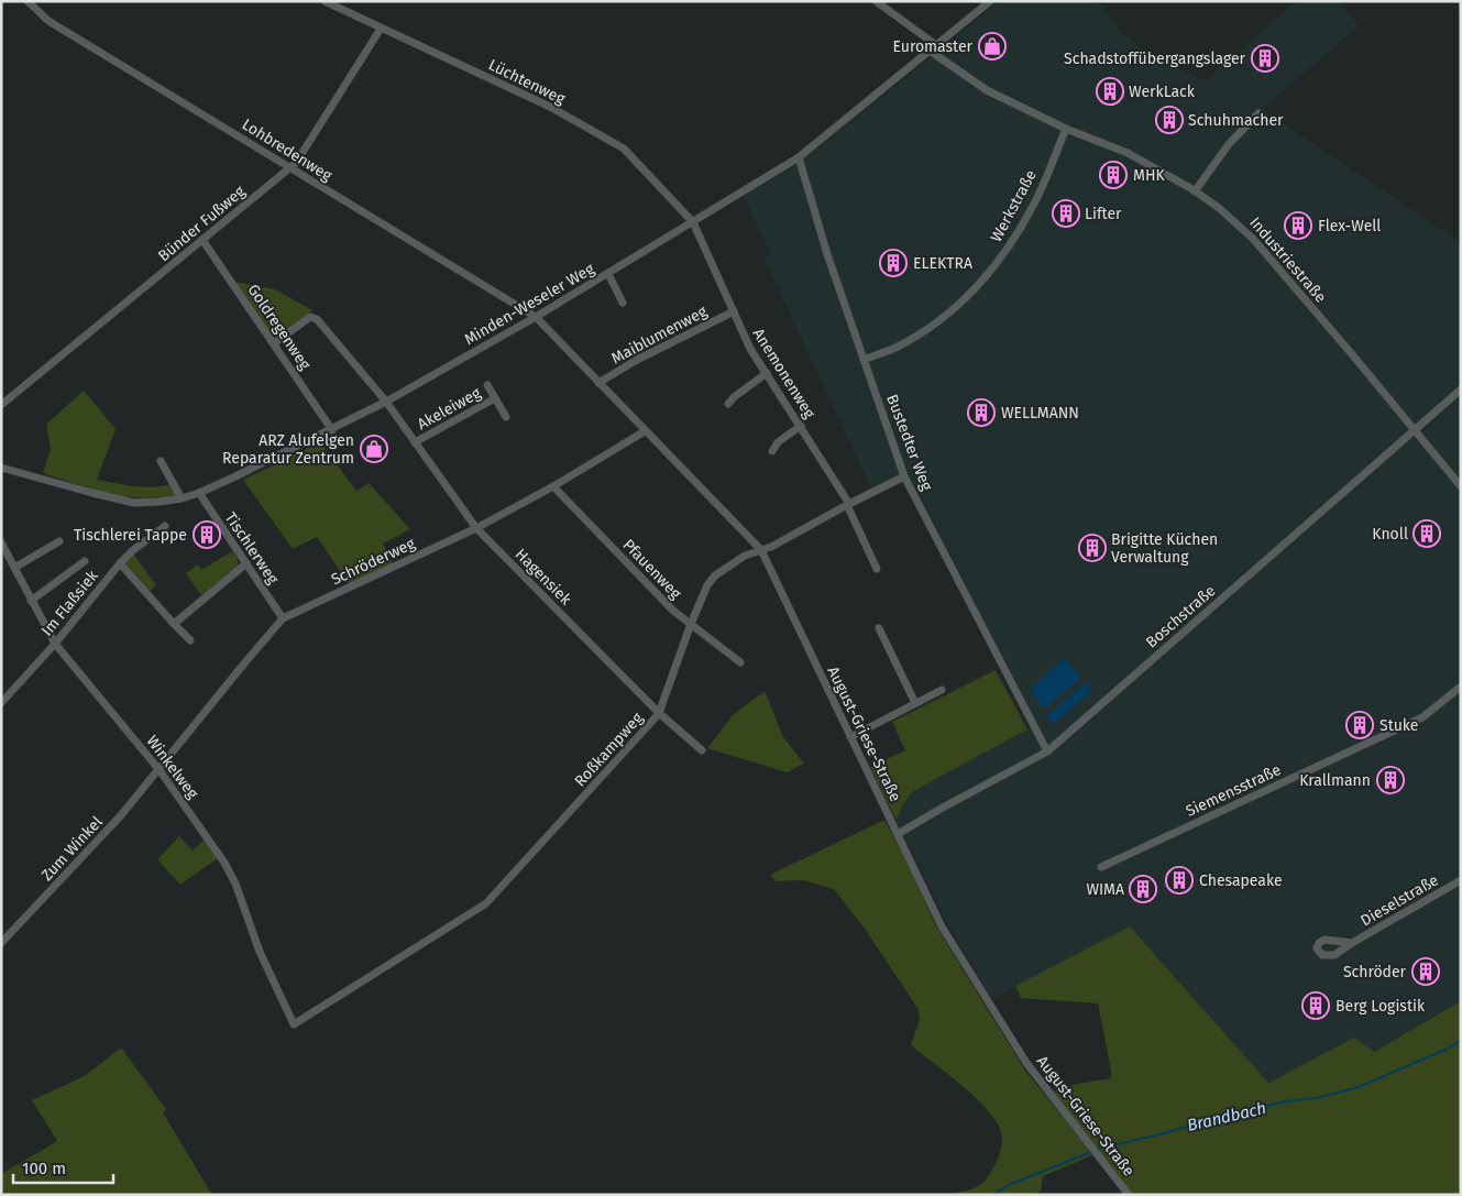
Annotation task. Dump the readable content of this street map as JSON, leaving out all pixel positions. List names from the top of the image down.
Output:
{
  "streets": {
    "street": [
      "Lüchtenweg",
      "Lohbredenweg",
      "Werkstraße",
      "Bünder Fußweg",
      "Industriestraße",
      "Minden-Weseler Weg",
      "Goldregenweg",
      "Maiblumenweg",
      "Anemonenweg",
      "Akeleiweg",
      "Bustedter Weg",
      "Tischlerweg",
      "Schröderweg",
      "Pfauenweg",
      "Hagensiek",
      "Im Flaßsiek",
      "Boschstraße",
      "August-Griese-Straße",
      "Roßkampweg",
      "Winkelweg",
      "Siemensstraße",
      "Zum Winkel",
      "Dieselstraße"
    ]
  },
  "crossings": [
    ["Lüchtenweg", "Bünder Fußweg"],
    ["Lüchtenweg", "Minden-Weseler Weg"],
    ["Lüchtenweg", "Anemonenweg"],
    ["Lohbredenweg", "Bünder Fußweg"],
    ["Lohbredenweg", "Minden-Weseler Weg"],
    ["Lohbredenweg", "August-Griese-Straße"],
    ["Werkstraße", "Industriestraße"],
    ["Werkstraße", "Bustedter Weg"],
    ["Bünder Fußweg", "Goldregenweg"],
    ["Industriestraße", "Minden-Weseler Weg"],
    ["Industriestraße", "Boschstraße"],
    ["Minden-Weseler Weg", "Goldregenweg"],
    ["Minden-Weseler Weg", "Anemonenweg"],
    ["Minden-Weseler Weg", "Bustedter Weg"],
    ["Minden-Weseler Weg", "Tischlerweg"],
    ["Minden-Weseler Weg", "Hagensiek"],
    ["Minden-Weseler Weg", "August-Griese-Straße"],
    ["Goldregenweg", "Hagensiek"],
    ["Maiblumenweg", "Anemonenweg"],
    ["Maiblumenweg", "August-Griese-Straße"],
    ["Anemonenweg", "Roßkampweg"],
    ["Akeleiweg", "Hagensiek"],
    ["Bustedter Weg", "Boschstraße"],
    ["Bustedter Weg", "Roßkampweg"],
    ["Tischlerweg", "Schröderweg"],
    ["Schröderweg", "Pfauenweg"],
    ["Schröderweg", "Hagensiek"],
    ["Schröderweg", "August-Griese-Straße"],
    ["Schröderweg", "Winkelweg"],
    ["Schröderweg", "Zum Winkel"],
    ["Pfauenweg", "Roßkampweg"],
    ["Hagensiek", "Roßkampweg"],
    ["Im Flaßsiek", "Winkelweg"],
    ["Boschstraße", "August-Griese-Straße"],
    ["August-Griese-Straße", "Roßkampweg"],
    ["Roßkampweg", "Winkelweg"],
    ["Winkelweg", "Zum Winkel"]
  ],
  "water": ["Brandbach"],
  "places": {
    "shop": ["Euromaster", "ARZ Alufelgen Reparatur Zentrum"],
    "building": [
      "Schadstoffübergangslager",
      "WerkLack",
      "Schuhmacher",
      "MHK",
      "Lifter",
      "Flex-Well",
      "ELEKTRA",
      "WELLMANN",
      "Knoll",
      "Tischlerei Tappe",
      "Brigitte Küchen Verwaltung",
      "Stuke",
      "Krallmann",
      "Chesapeake",
      "WIMA",
      "Schröder",
      "Berg Logistik"
    ]
  },
  "scale_bar": "100 m"
}
